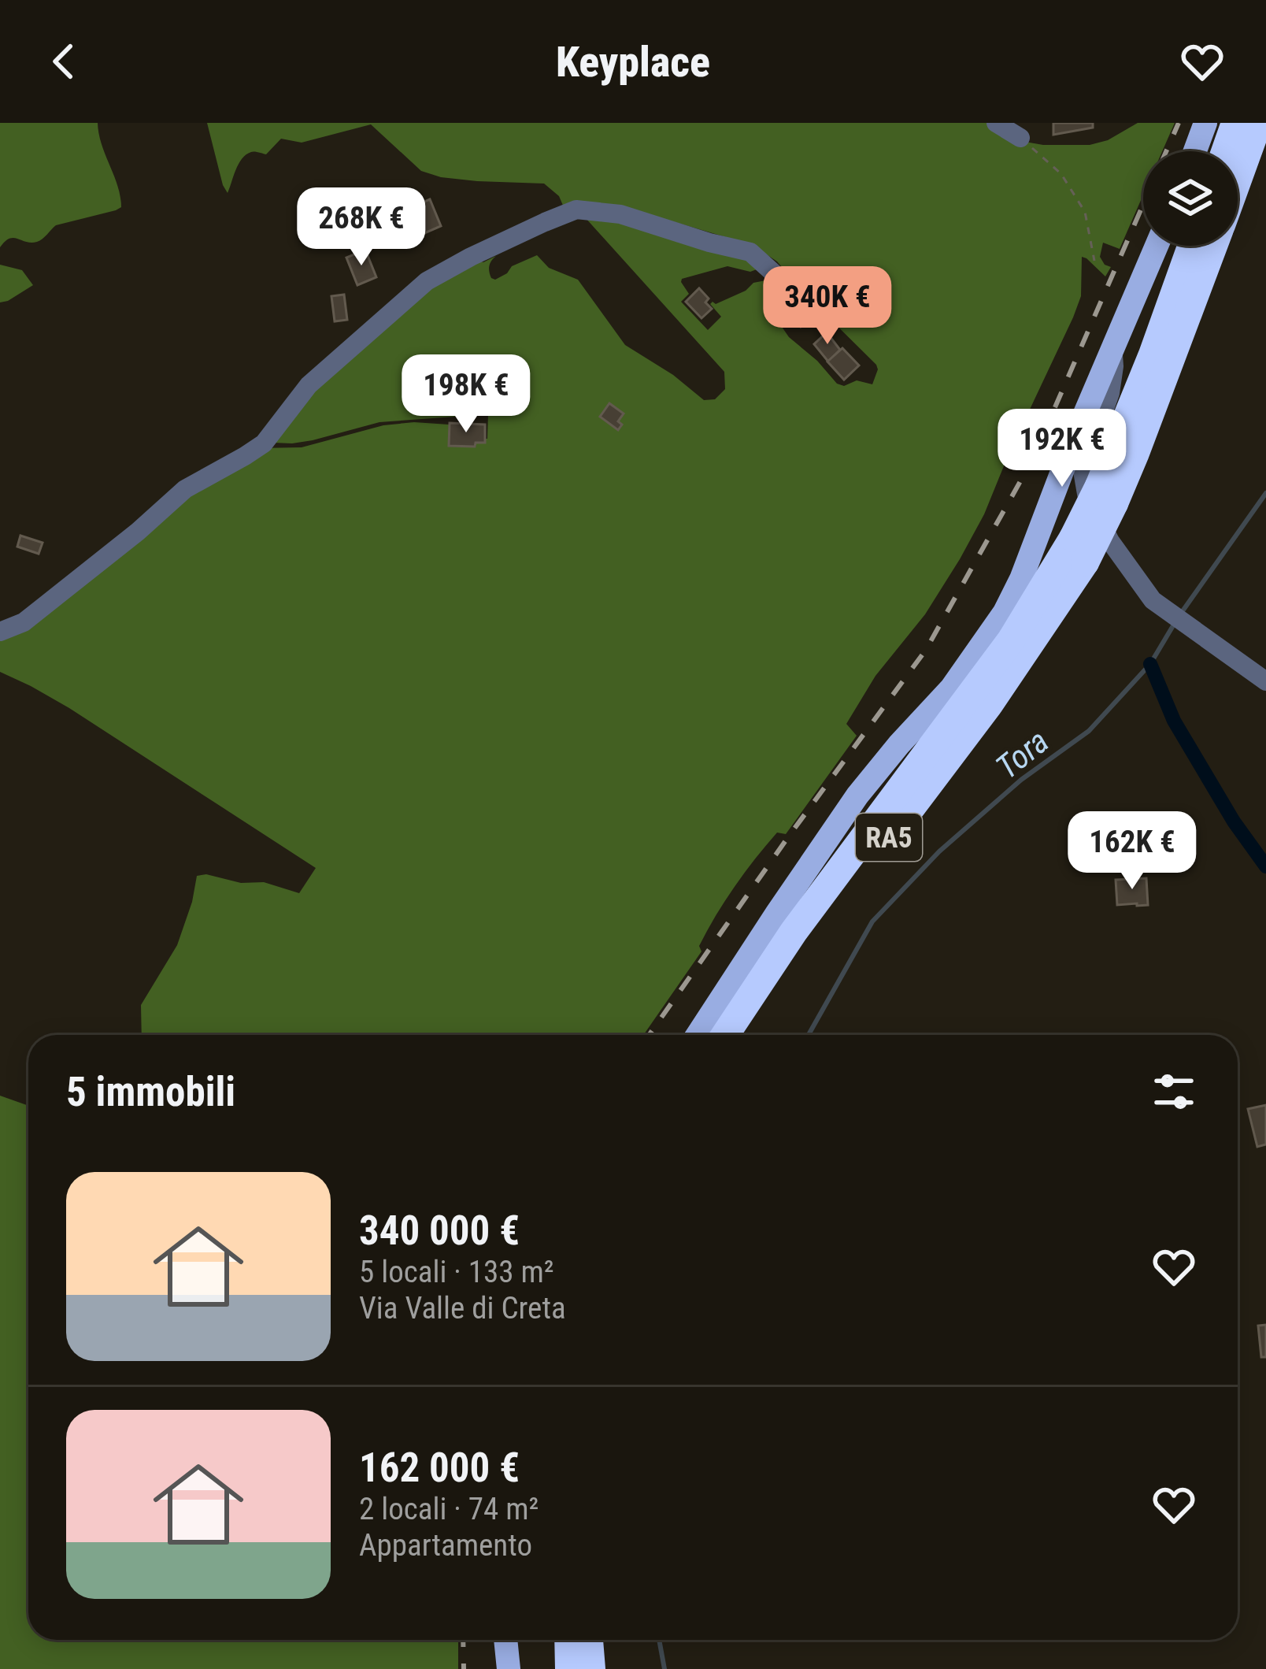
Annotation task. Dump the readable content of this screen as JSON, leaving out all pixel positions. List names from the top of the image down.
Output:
{
  "streets": {
    "highway": ["RA5"]
  },
  "water": ["Tora"],
  "page": {
    "header": "Keyplace",
    "price": [
      "268K €",
      "340K €",
      "198K €",
      "192K €",
      "162K €"
    ],
    "heading": "5 immobili",
    "list": [
      {
        "name": "340 000 €",
        "note": "5 locali · 133 m² · Via Valle di Creta"
      },
      {
        "name": "162 000 €",
        "note": "2 locali · 74 m² · Appartamento"
      }
    ]
  }
}
